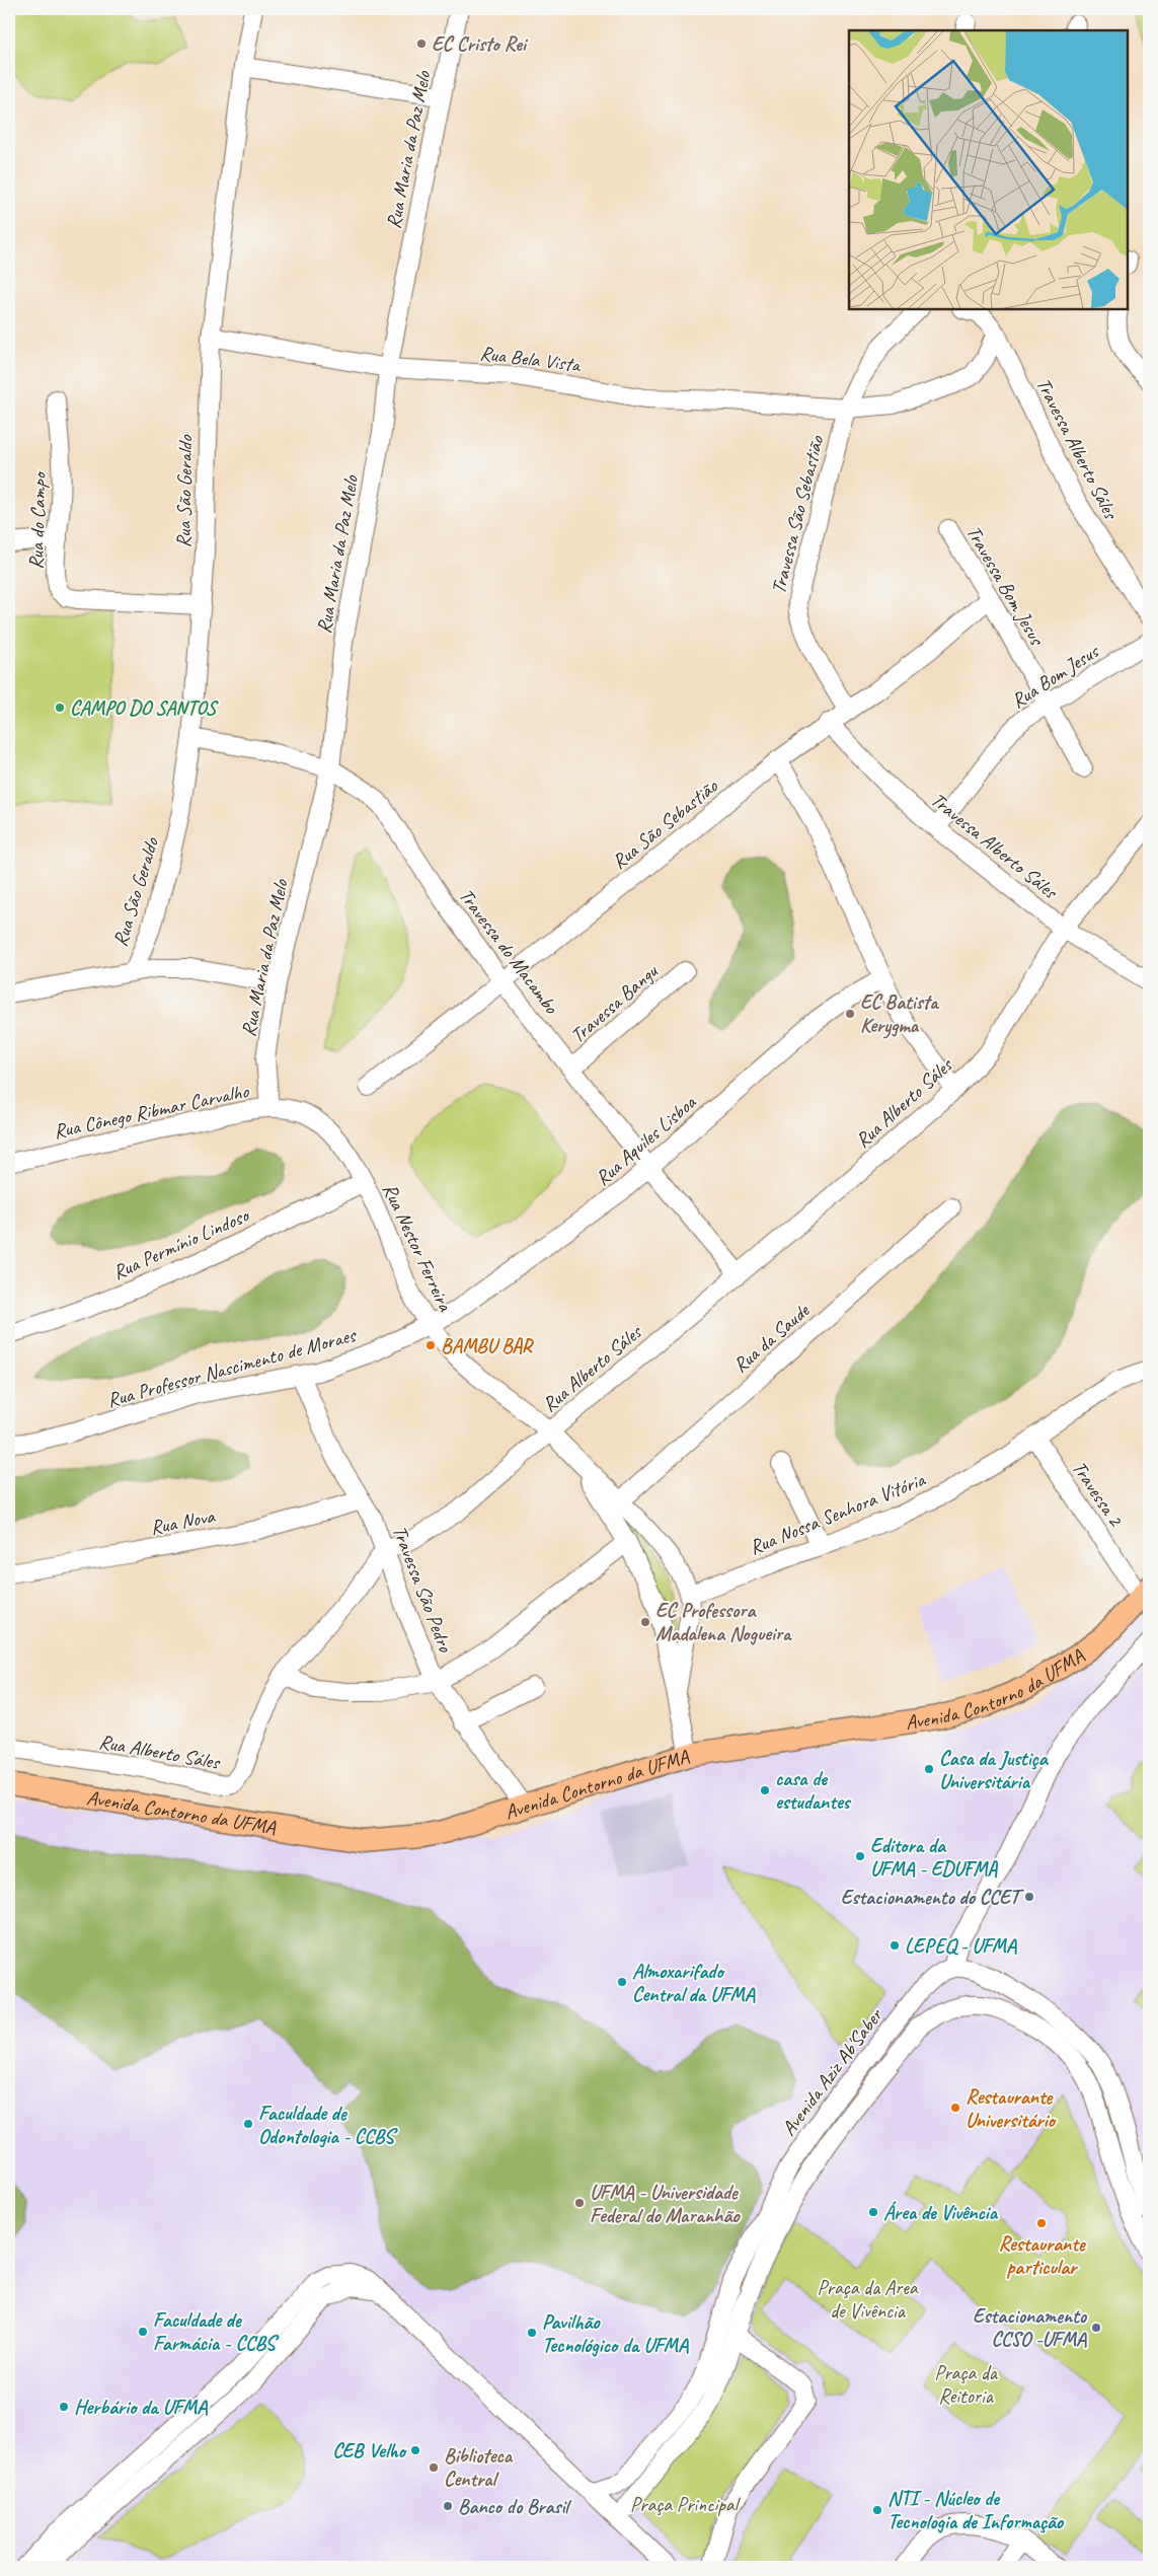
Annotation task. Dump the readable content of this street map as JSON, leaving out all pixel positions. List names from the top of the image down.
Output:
{
  "streets": {
    "main road": ["Avenida Contorno da UFMA"],
    "street": [
      "Rua Maria da Paz Melo",
      "Rua Bela Vista",
      "Travessa Alberto Sáles",
      "Rua São Geraldo",
      "Travessa São Sebastião",
      "Rua do Campo",
      "Travessa Bom Jesus",
      "Rua Bom Jesus",
      "Rua São Sebastião",
      "Travessa do Macambo",
      "Travessa Bangu",
      "Rua Alberto Sáles",
      "Rua Cônego Ribmar Carvalho",
      "Rua Aquiles Lisboa",
      "Rua Permínio Lindoso",
      "Rua Nestor Ferreira",
      "Rua da Saude",
      "Rua Professor Nascimento de Moraes",
      "Travessa 2",
      "Rua Nossa Senhora Vitória",
      "Rua Nova",
      "Travessa São Pedro",
      "Avenida Aziz Ab'Saber"
    ]
  },
  "crossings": [
    ["Rua Maria da Paz Melo", "Rua Bela Vista"],
    ["Rua Maria da Paz Melo", "Travessa do Macambo"],
    ["Rua Maria da Paz Melo", "Rua Cônego Ribmar Carvalho"],
    ["Rua Bela Vista", "Rua São Geraldo"],
    ["Rua Bela Vista", "Travessa São Sebastião"],
    ["Travessa Alberto Sáles", "Rua Bom Jesus"],
    ["Travessa Alberto Sáles", "Rua São Sebastião"],
    ["Travessa Alberto Sáles", "Rua Alberto Sáles"],
    ["Rua São Geraldo", "Rua do Campo"],
    ["Rua São Geraldo", "Travessa do Macambo"],
    ["Travessa São Sebastião", "Rua São Sebastião"],
    ["Travessa Bom Jesus", "Rua Bom Jesus"],
    ["Travessa Bom Jesus", "Rua São Sebastião"],
    ["Rua São Sebastião", "Travessa do Macambo"],
    ["Travessa do Macambo", "Travessa Bangu"],
    ["Travessa do Macambo", "Rua Alberto Sáles"],
    ["Travessa do Macambo", "Rua Aquiles Lisboa"],
    ["Rua Alberto Sáles", "Rua Nestor Ferreira"],
    ["Rua Alberto Sáles", "Travessa São Pedro"],
    ["Rua Cônego Ribmar Carvalho", "Rua Nestor Ferreira"],
    ["Rua Aquiles Lisboa", "Rua Nestor Ferreira"],
    ["Rua Aquiles Lisboa", "Rua Professor Nascimento de Moraes"],
    ["Rua Permínio Lindoso", "Rua Nestor Ferreira"],
    ["Rua Nestor Ferreira", "Rua da Saude"],
    ["Rua Nestor Ferreira", "Rua Professor Nascimento de Moraes"],
    ["Rua Nestor Ferreira", "Rua Nossa Senhora Vitória"],
    ["Rua Nestor Ferreira", "Avenida Contorno da UFMA"],
    ["Rua Professor Nascimento de Moraes", "Travessa São Pedro"],
    ["Travessa 2", "Rua Nossa Senhora Vitória"],
    ["Travessa 2", "Avenida Contorno da UFMA"],
    ["Rua Nova", "Travessa São Pedro"],
    ["Travessa São Pedro", "Avenida Contorno da UFMA"]
  ],
  "parks": ["Praça da Area de Vivência", "Praça da Reitoria", "Praça Principal"],
  "places": [
    "EC Cristo Rei",
    "CAMPO DO SANTOS",
    "EC Batista Kerygma",
    "BAMBU BAR",
    "EC Professora Madalena Nogueira",
    "Casa da Justiça Universitária",
    "casa de estudantes",
    "Editora da UFMA - EDUFMA",
    "Estacionamento do CCET",
    "LEPEQ - UFMA",
    "Almoxarifado Central da UFMA",
    "Restaurante Universitário",
    "Faculdade de Odontologia - CCBS",
    "UFMA - Universidade Federal do Maranhão",
    "Área de Vivência",
    "Restaurante particular",
    "Estacionamento CCSO -UFMA",
    "Faculdade de Farmácia - CCBS",
    "Pavilhão Tecnológico da UFMA",
    "Herbário da UFMA",
    "CEB Velho",
    "Biblioteca Central",
    "Banco do Brasil",
    "NTI - Núcleo de Tecnologia de Informação"
  ]
}
